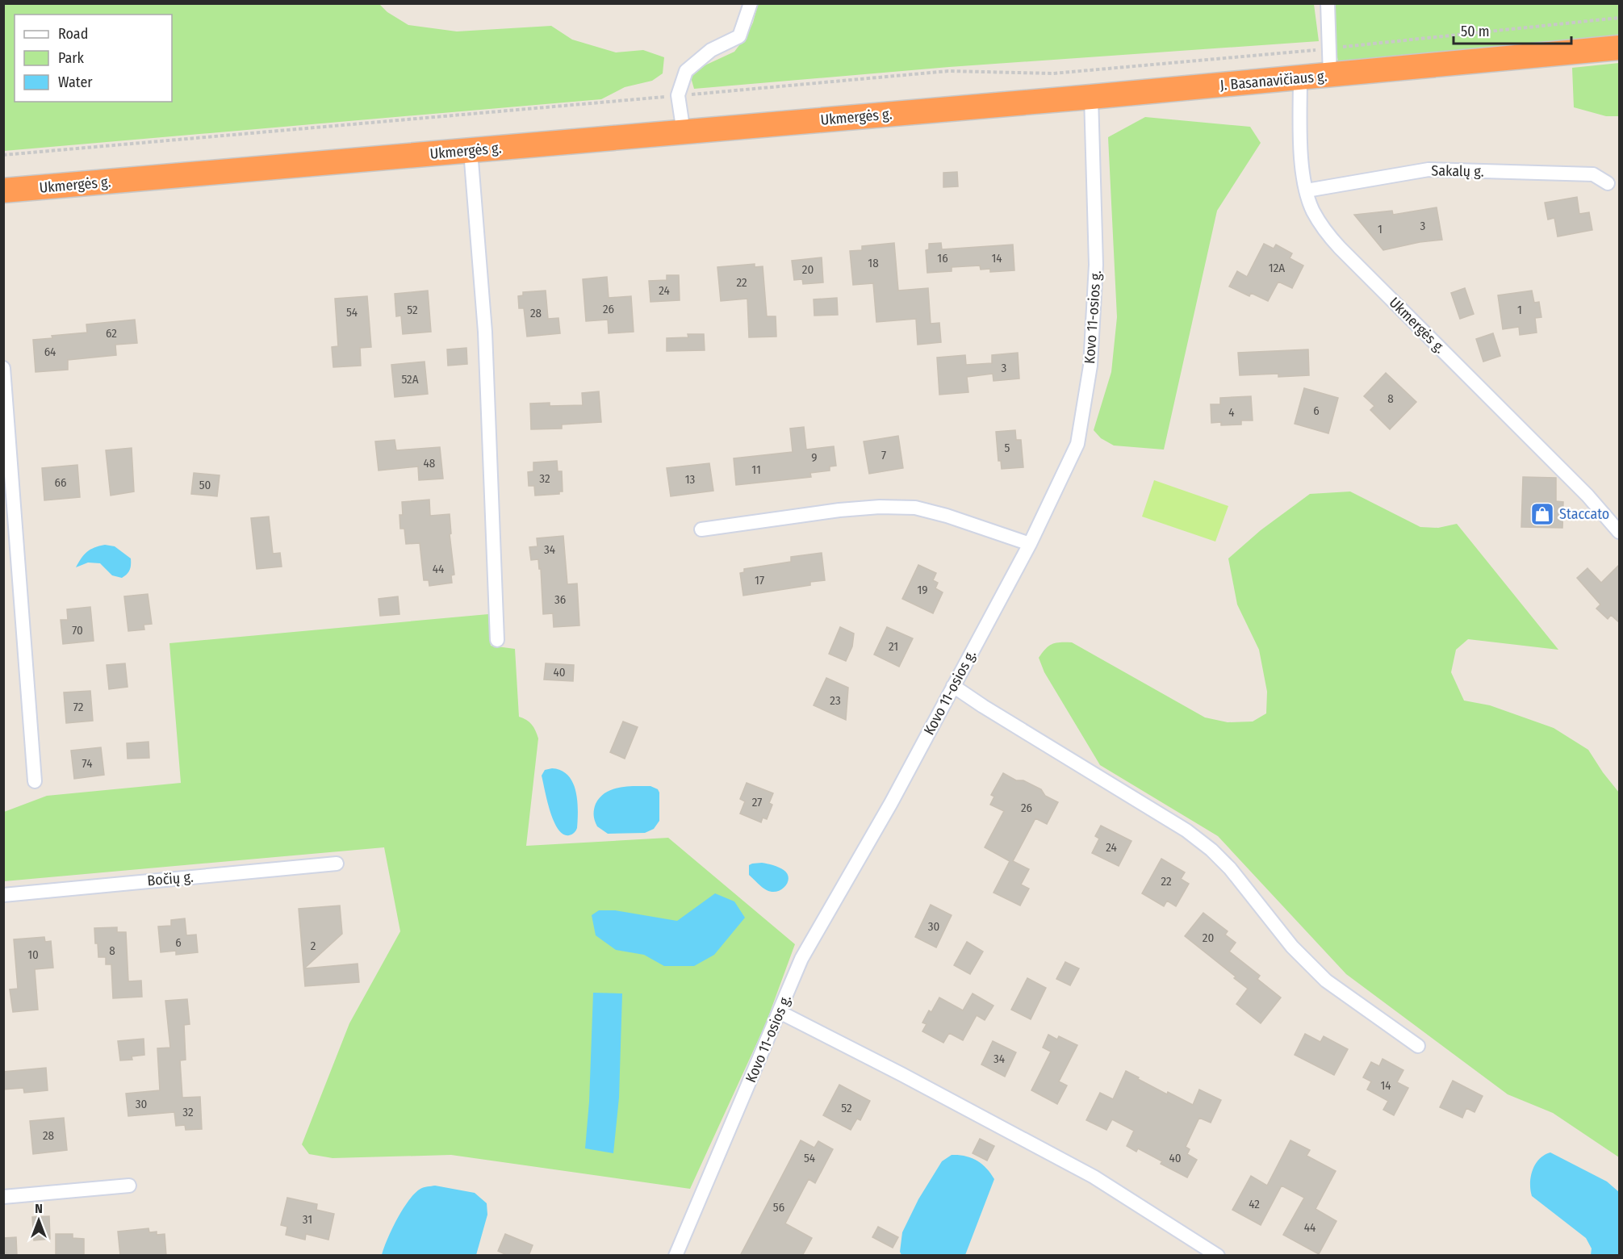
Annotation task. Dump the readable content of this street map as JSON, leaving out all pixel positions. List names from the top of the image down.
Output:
{
  "streets": {
    "highway": ["J. Basanavičiaus g.", "Ukmergės g."],
    "street": ["Sakalų g.", "Kovo 11-osios g.", "Bočių g."]
  },
  "crossings": [
    ["J. Basanavičiaus g.", "Ukmergės g."],
    ["J. Basanavičiaus g.", "Kovo 11-osios g."],
    ["Ukmergės g.", "Sakalų g."]
  ],
  "places": {
    "shop": ["Staccato"]
  },
  "house_numbers": [
    "3",
    "1",
    "16",
    "14",
    "18",
    "12A",
    "20",
    "22",
    "24",
    "26",
    "52",
    "1",
    "54",
    "28",
    "62",
    "64",
    "3",
    "52A",
    "8",
    "6",
    "4",
    "5",
    "7",
    "9",
    "48",
    "11",
    "32",
    "13",
    "66",
    "50",
    "34",
    "44",
    "17",
    "19",
    "36",
    "70",
    "21",
    "40",
    "23",
    "72",
    "74",
    "27",
    "26",
    "24",
    "22",
    "30",
    "20",
    "6",
    "2",
    "8",
    "10",
    "34",
    "14",
    "30",
    "52",
    "32",
    "28",
    "54",
    "40",
    "42",
    "56",
    "31",
    "44"
  ],
  "legend": ["Road", "Park", "Water"],
  "scale_bar": "50 m",
  "north": "top"
}
